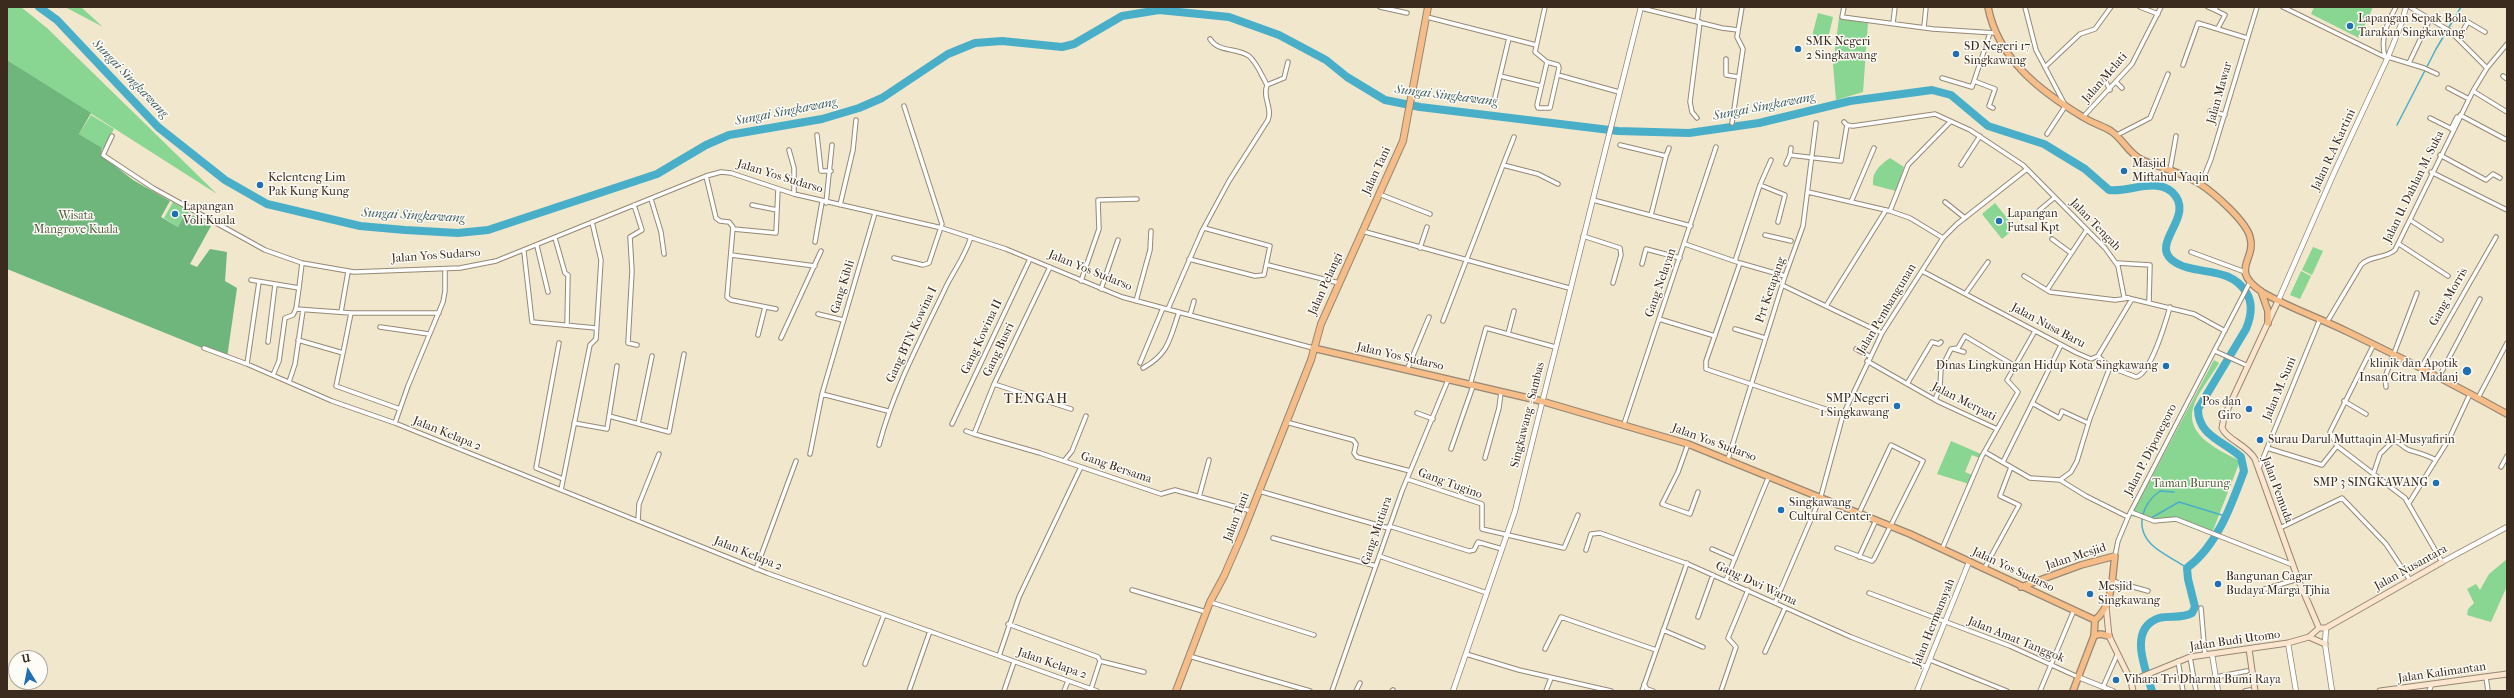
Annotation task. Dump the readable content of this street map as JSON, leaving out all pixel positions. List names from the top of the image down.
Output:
{
  "streets": {
    "highway": ["Jalan Tani", "Jalan Pelangi"],
    "main road": [
      "Jalan Yos Sudarso",
      "Jalan Pemuda",
      "Jalan Mesjid",
      "Jalan Nusantara",
      "Jalan Budi Utomo",
      "Jalan Kalimantan"
    ],
    "street": [
      "Jalan Melati",
      "Jalan Mawar",
      "Jalan R.A Kartini",
      "Jalan U. Dahlan M. Suka",
      "Jalan Tengah",
      "Gang Nelayan",
      "Gang Kibli",
      "Prt Ketapang",
      "Gang Morris",
      "Jalan Pembangunan",
      "Jalan Nusa Baru",
      "Gang BTN Kowina I",
      "Gang Kowina II",
      "Gang Busri",
      "Jalan M. Suni",
      "Jalan Merpati",
      "Singkawang - Sambas",
      "Jalan Kelapa 2",
      "Jalan P. Diponegoro",
      "Gang Bersama",
      "Gang Tugino",
      "Gang Mutiara",
      "Gang Dwi Warna",
      "Jalan Hermansyah",
      "Jalan Amat Tanggok"
    ]
  },
  "crossings": [
    ["Jalan R.A Kartini", "Jalan Pemuda"],
    ["Jalan Tani", "Jalan Yos Sudarso"],
    ["Jalan Tani", "Jalan Pelangi"],
    ["Jalan Tani", "Gang Bersama"],
    ["Jalan Yos Sudarso", "Gang Nelayan"],
    ["Jalan Yos Sudarso", "Jalan Pelangi"],
    ["Jalan Yos Sudarso", "Gang Kibli"],
    ["Jalan Yos Sudarso", "Prt Ketapang"],
    ["Jalan Yos Sudarso", "Jalan Pembangunan"],
    ["Jalan Yos Sudarso", "Gang BTN Kowina I"],
    ["Jalan Yos Sudarso", "Gang Kowina II"],
    ["Jalan Yos Sudarso", "Gang Busri"],
    ["Jalan Yos Sudarso", "Jalan Merpati"],
    ["Jalan Yos Sudarso", "Singkawang - Sambas"],
    ["Jalan Yos Sudarso", "Jalan Kelapa 2"],
    ["Jalan Yos Sudarso", "Gang Mutiara"],
    ["Jalan Yos Sudarso", "Jalan Mesjid"],
    ["Jalan Yos Sudarso", "Jalan Hermansyah"],
    ["Jalan Tengah", "Prt Ketapang"],
    ["Jalan Tengah", "Jalan Pembangunan"],
    ["Jalan Pembangunan", "Jalan Nusa Baru"],
    ["Jalan Pembangunan", "Jalan Merpati"],
    ["Jalan Pembangunan", "Gang Dwi Warna"],
    ["Gang Busri", "Gang Bersama"],
    ["Jalan M. Suni", "Jalan Pemuda"],
    ["Singkawang - Sambas", "Gang Tugino"],
    ["Jalan P. Diponegoro", "Jalan Mesjid"],
    ["Gang Tugino", "Gang Mutiara"],
    ["Jalan Pemuda", "Jalan Budi Utomo"],
    ["Gang Dwi Warna", "Jalan Hermansyah"],
    ["Jalan Hermansyah", "Jalan Amat Tanggok"]
  ],
  "districts": ["TENGAH"],
  "water": ["Sungai Singkawang"],
  "parks": ["Wisata Mangrove Kuala", "Taman Burung"],
  "places": [
    "Lapangan Sepak Bola Tarakan Singkawang",
    "SMK Negeri 2 Singkawang",
    "SD Negeri 17 Singkawang",
    "Masjid Miftahul Yaqin",
    "Kelenteng Lim Pak Kung Kung",
    "Lapangan Voli Kuala",
    "Lapangan Futsal Kpt",
    "Dinas Lingkungan Hidup Kota Singkawang",
    "klinik dan Apotik Insan Citra Madanj",
    "SMP Negeri 1 Singkawang",
    "Pos dan Giro",
    "Surau Darul Muttaqin Al-Musyafirin",
    "SMP 3 SINGKAWANG",
    "Singkawang Cultural Center",
    "Bangunan Cagar Budaya Marga Tjhia",
    "Mesjid Singkawang",
    "Vihara Tri Dharma Bumi Raya"
  ],
  "north": "top"
}
